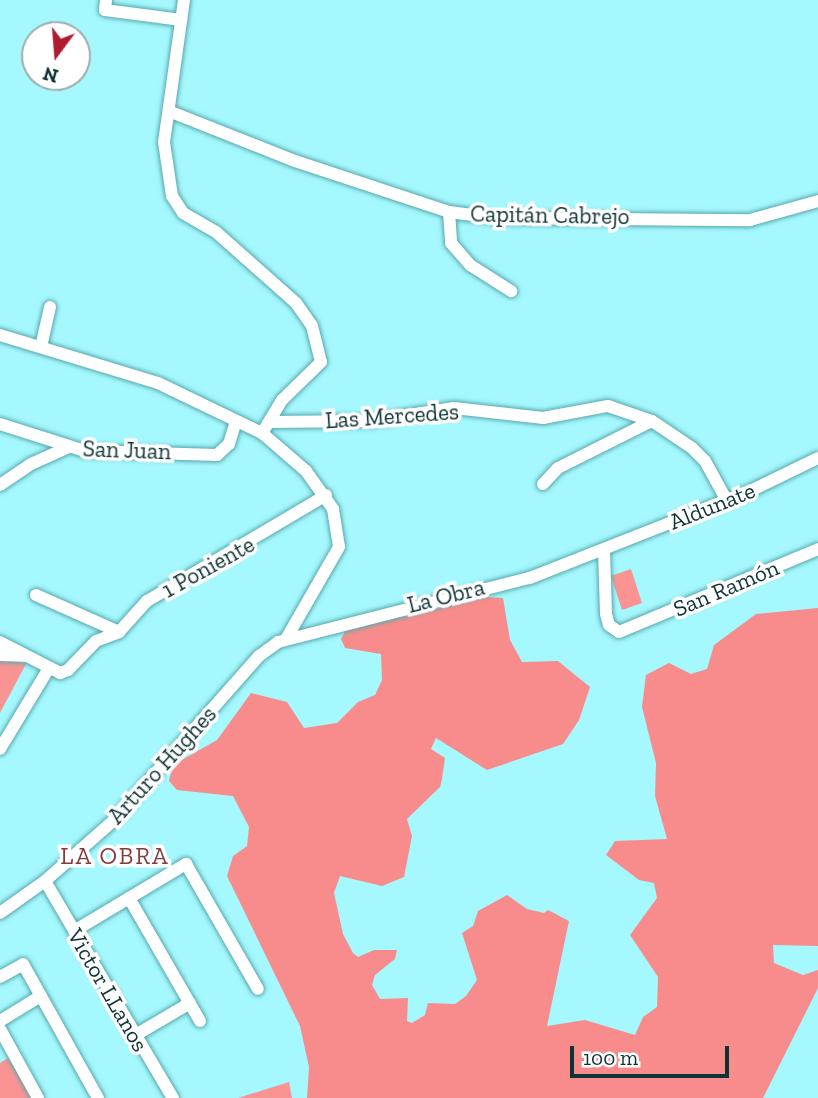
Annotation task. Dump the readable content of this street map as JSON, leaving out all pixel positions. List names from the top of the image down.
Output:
{
  "streets": {
    "street": [
      "Capitán Cabrejo",
      "Las Mercedes",
      "San Juan",
      "Aldunate",
      "1 Poniente",
      "San Ramón",
      "La Obra",
      "Arturo Hughes",
      "Victor LLanos"
    ]
  },
  "crossings": [
    ["Las Mercedes", "Aldunate"],
    ["Aldunate", "San Ramón"],
    ["Aldunate", "La Obra"],
    ["San Ramón", "La Obra"],
    ["La Obra", "Arturo Hughes"],
    ["Arturo Hughes", "Victor LLanos"]
  ],
  "districts": ["LA OBRA"],
  "scale_bar": "100 m",
  "north": "bottom"
}
